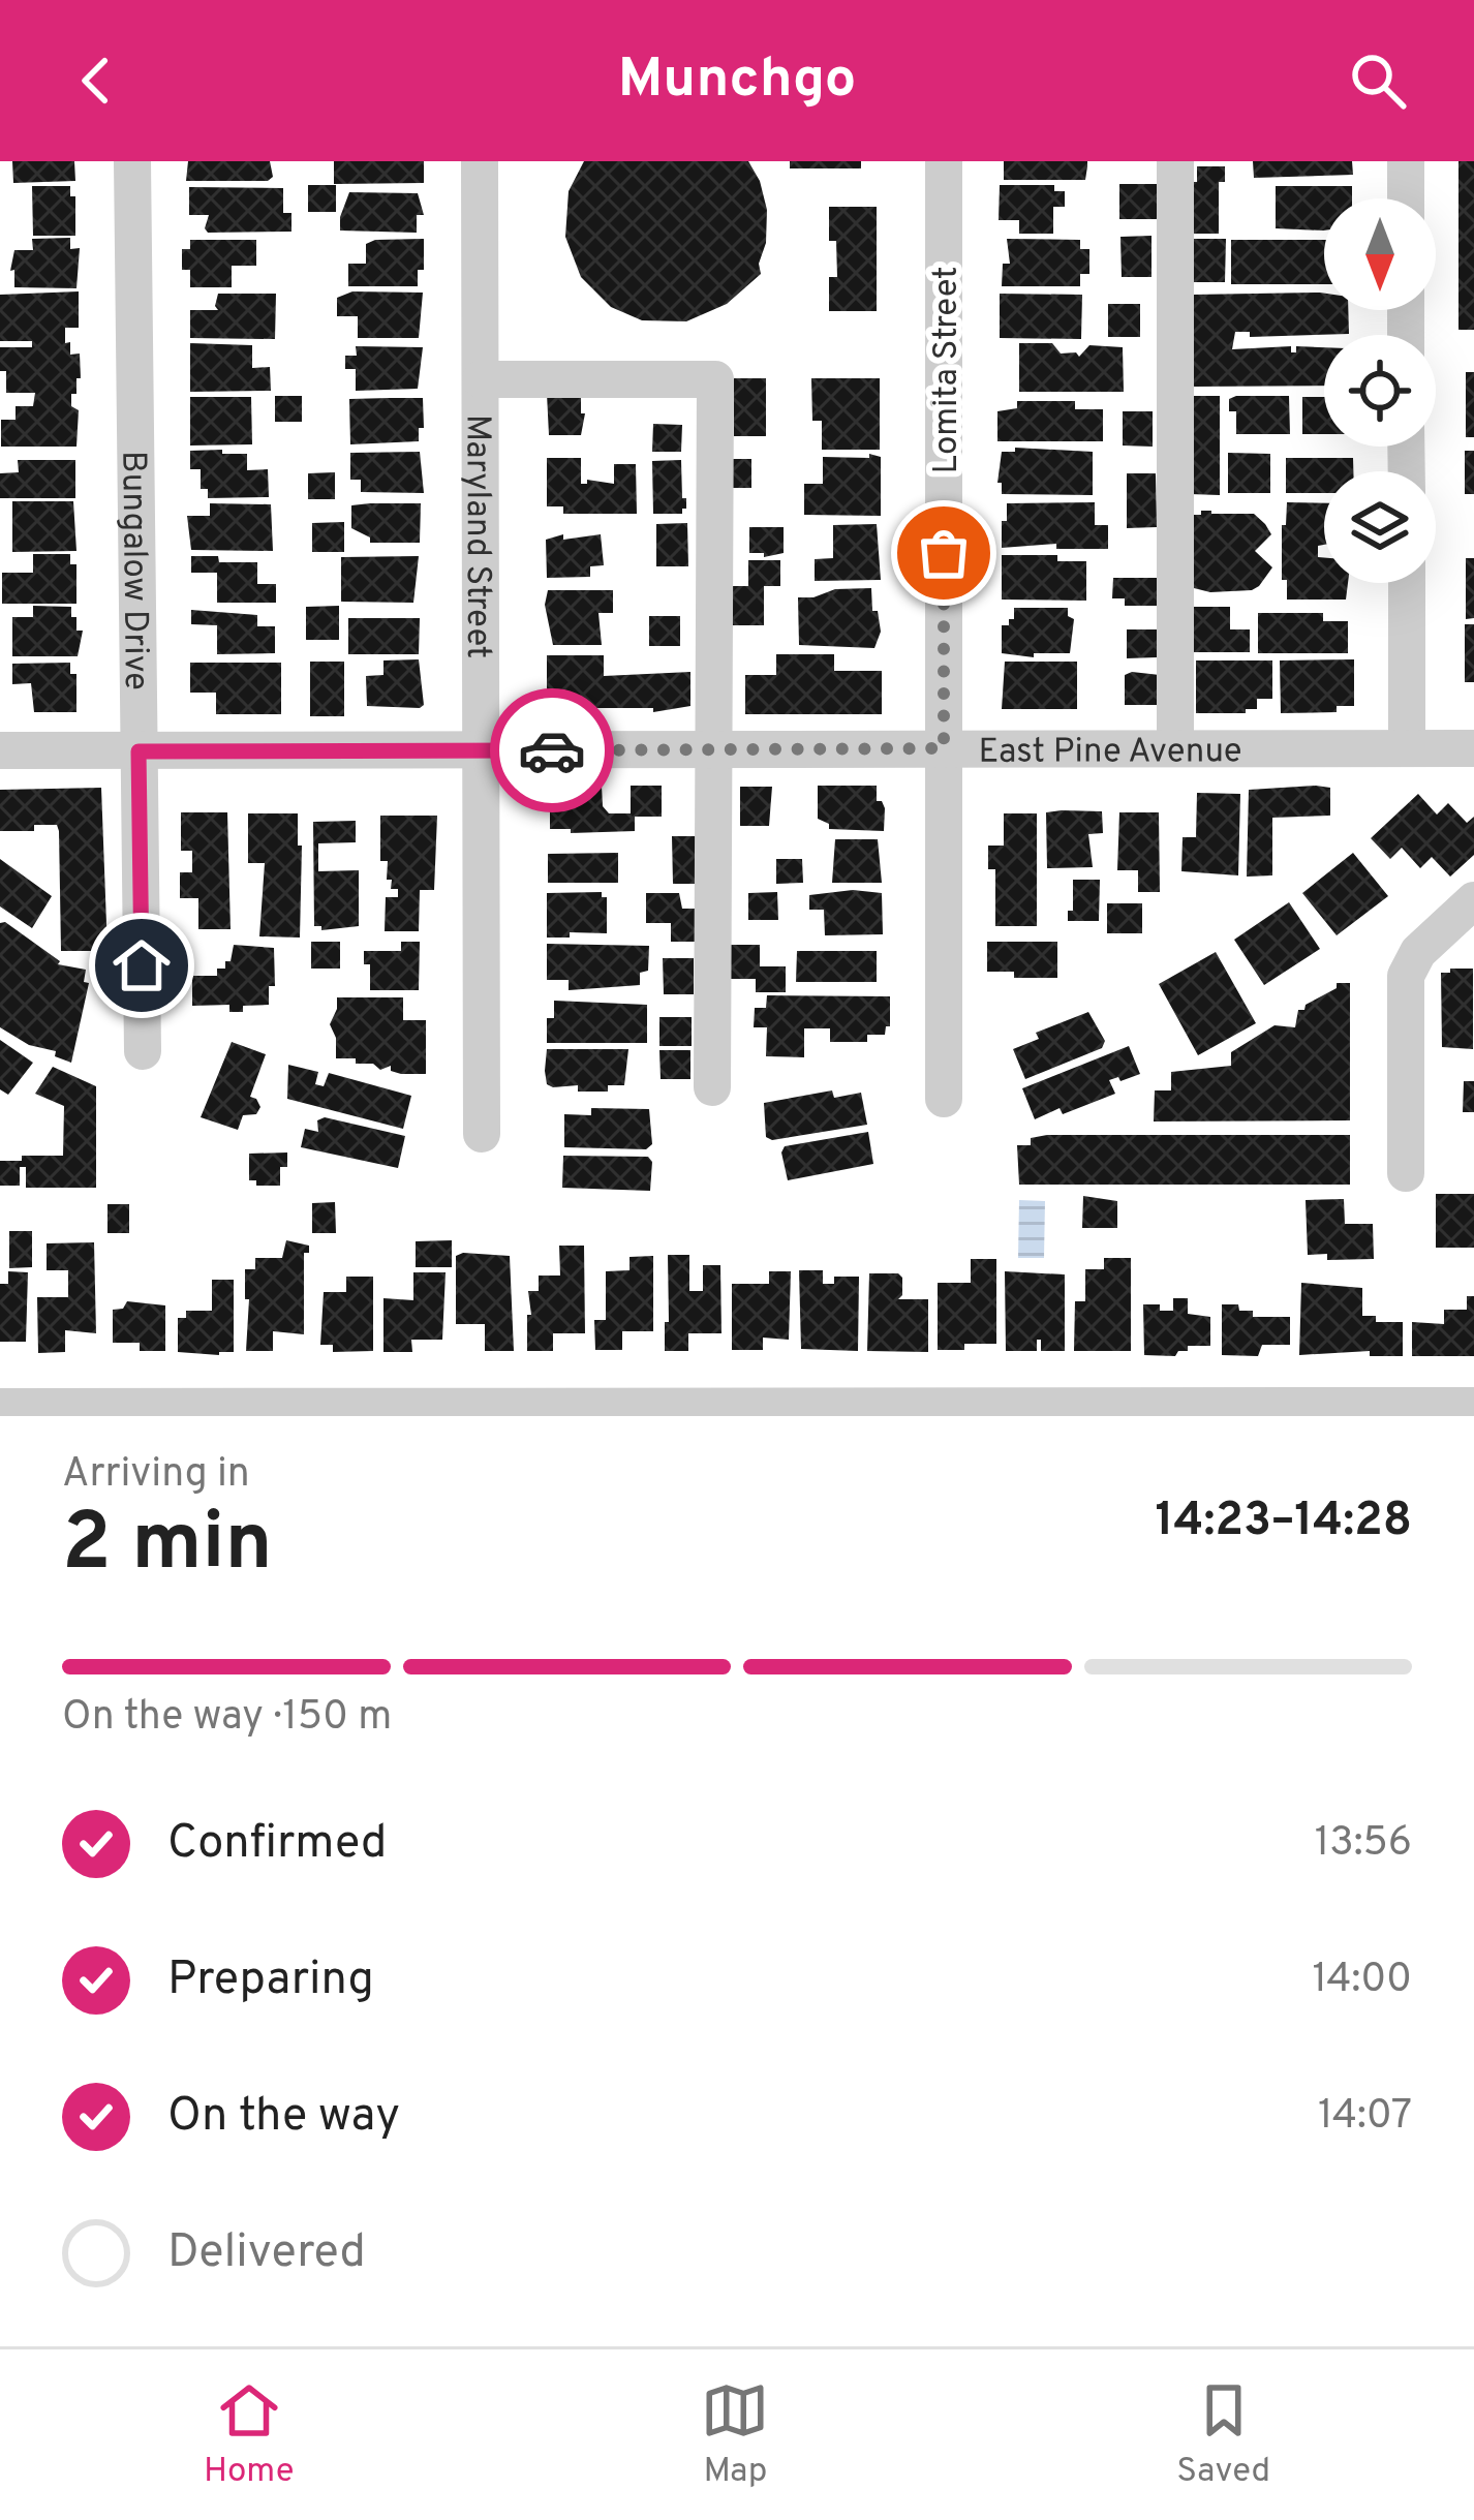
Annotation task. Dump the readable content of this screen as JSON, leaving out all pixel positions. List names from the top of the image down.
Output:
{
  "streets": {
    "street": [
      "Lomita Street",
      "Maryland Street",
      "Bungalow Drive",
      "East Pine Avenue"
    ]
  },
  "crossings": [
    ["Lomita Street", "East Pine Avenue"],
    ["Maryland Street", "East Pine Avenue"],
    ["Bungalow Drive", "East Pine Avenue"]
  ],
  "north": "bottom",
  "page": {
    "header": "Munchgo",
    "heading": ["2 min", "Arriving in", "14:23–14:28"],
    "bar": "On the way · 150 m",
    "list": [
      ["Confirmed", "13:56"],
      ["Preparing", "14:00"],
      ["On the way", "14:07"],
      "Delivered"
    ],
    "tabs": ["Home", "Map", "Saved"]
  }
}
